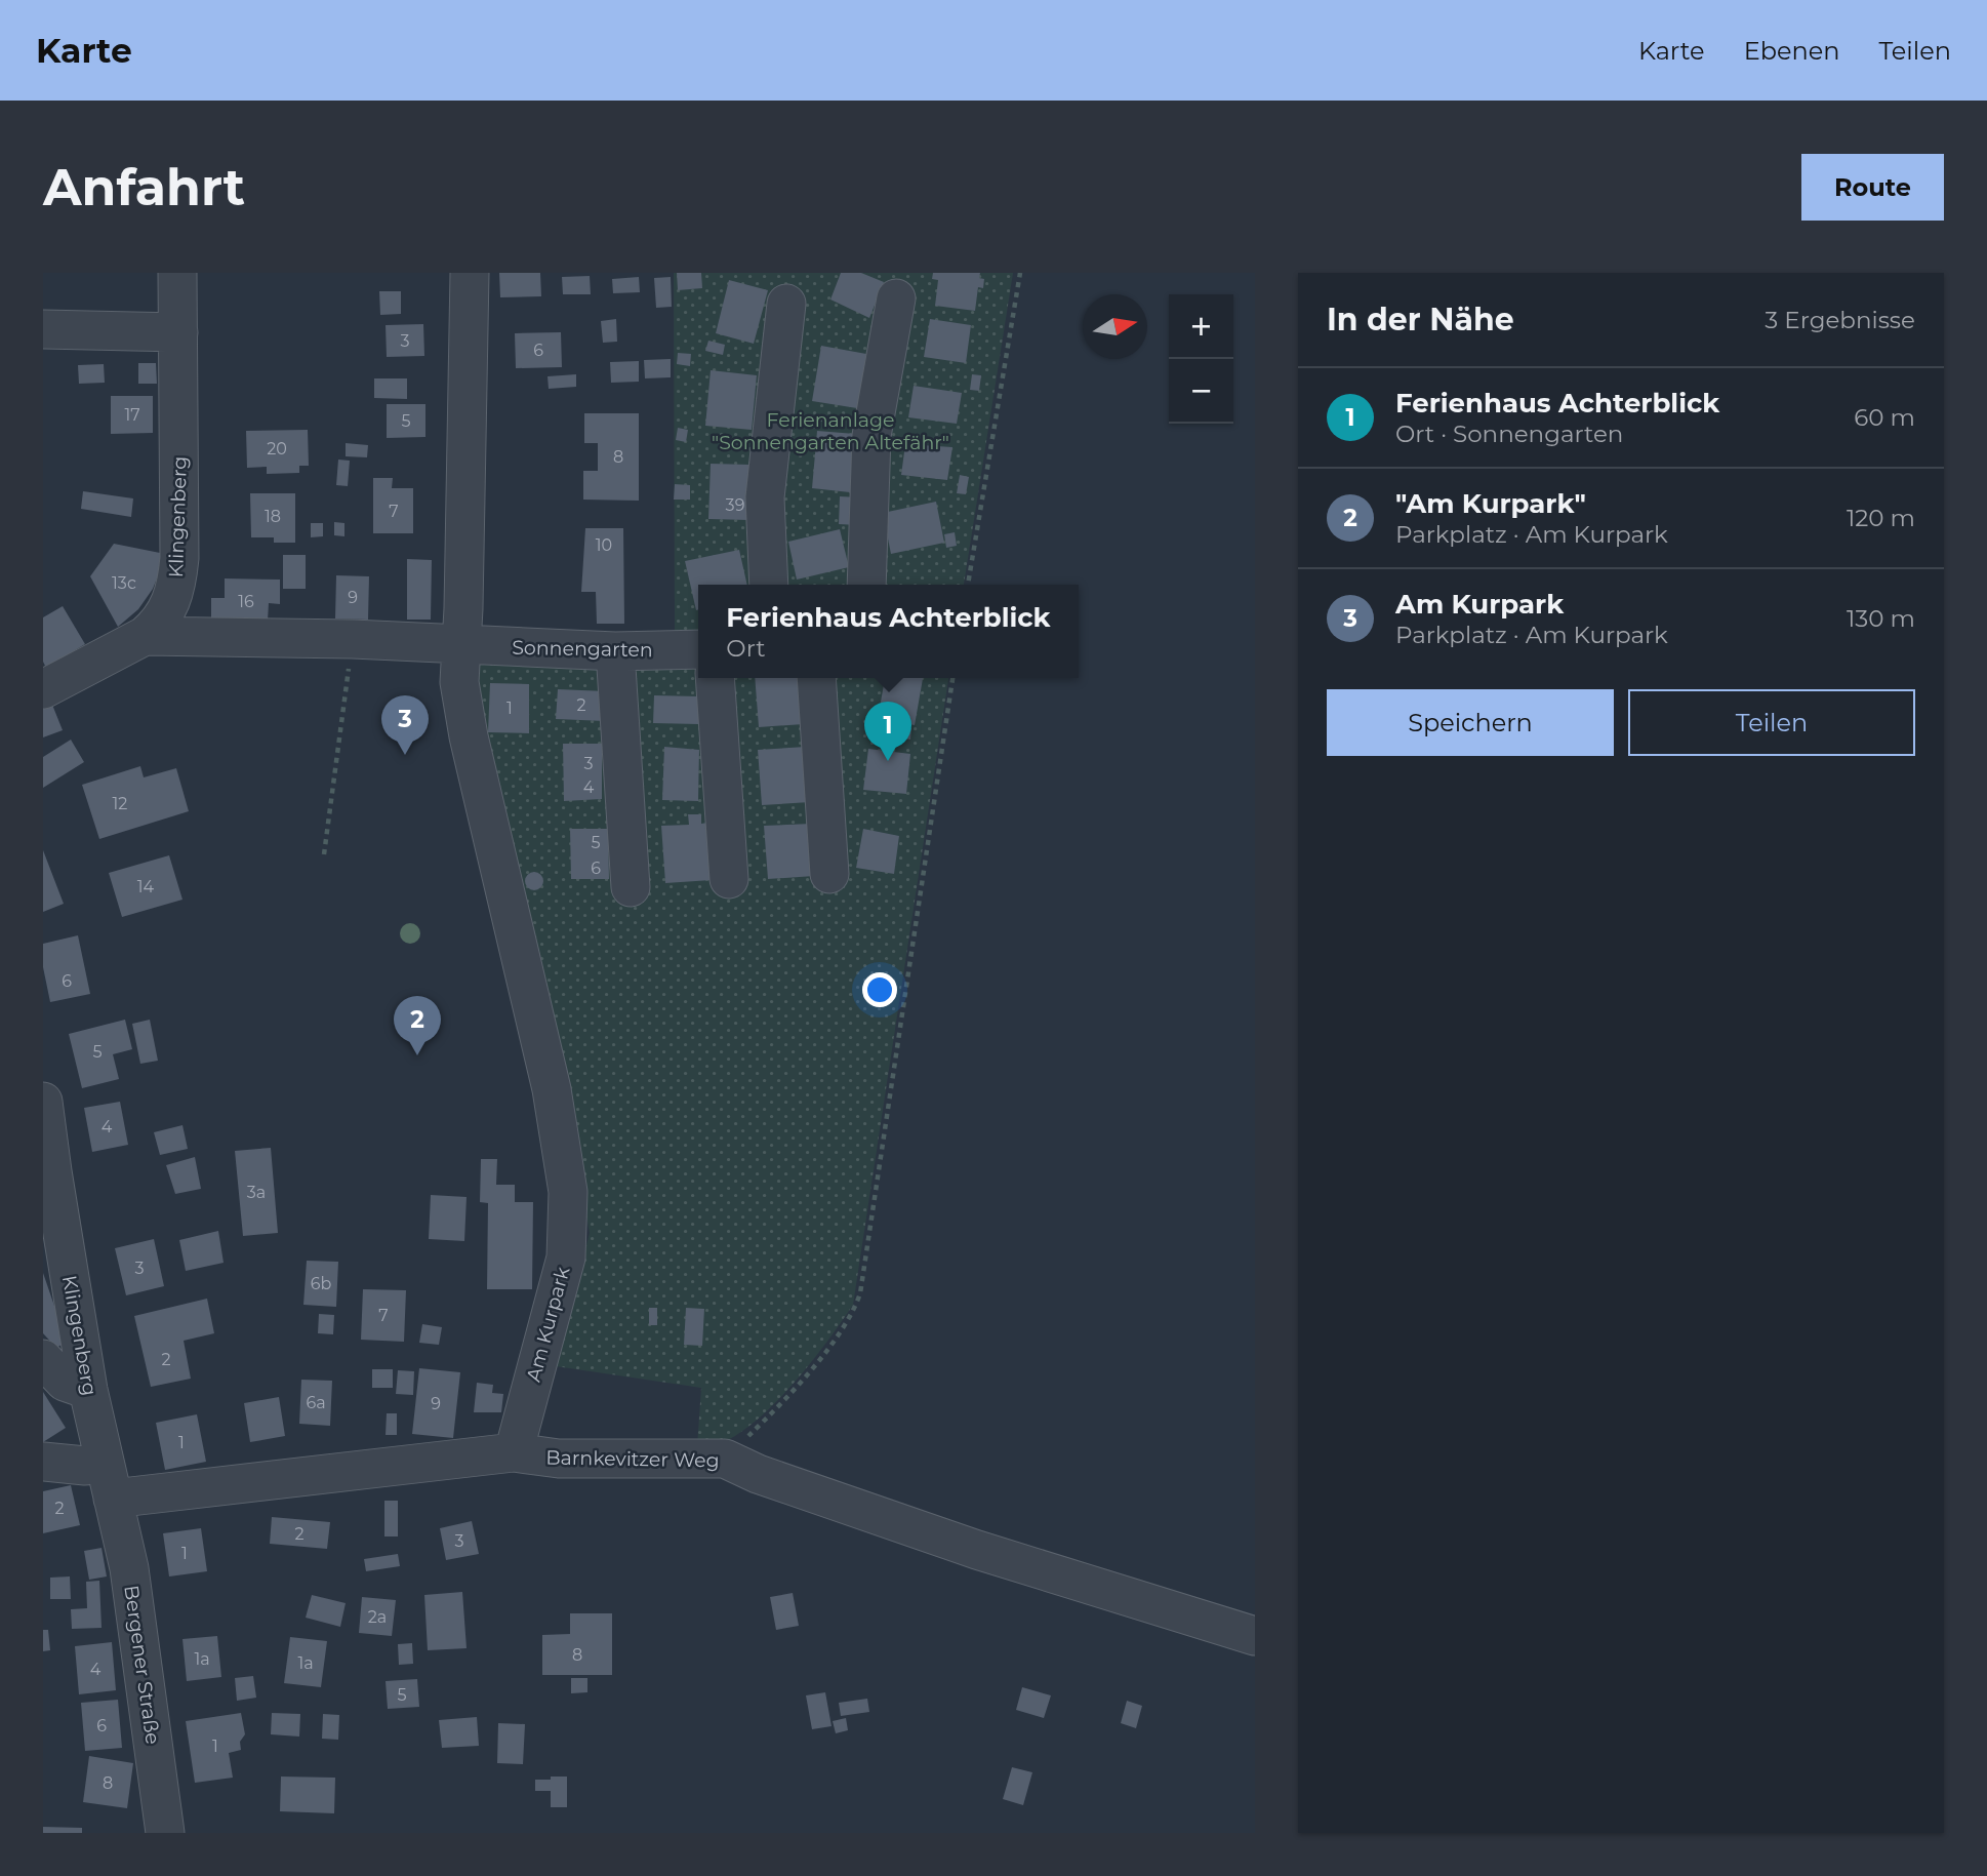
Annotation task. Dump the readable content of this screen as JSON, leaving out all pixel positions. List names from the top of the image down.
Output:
{
  "streets": {
    "street": [
      "Klingenberg",
      "Sonnengarten",
      "Am Kurpark",
      "Barnkevitzer Weg",
      "Bergener Straße"
    ]
  },
  "crossings": [
    ["Klingenberg", "Barnkevitzer Weg"],
    ["Klingenberg", "Bergener Straße"],
    ["Sonnengarten", "Am Kurpark"],
    ["Am Kurpark", "Barnkevitzer Weg"],
    ["Barnkevitzer Weg", "Bergener Straße"]
  ],
  "parks": ["Ferienanlage \"Sonnengarten Altefähr\""],
  "house_numbers": [
    "3",
    "6",
    "17",
    "5",
    "20",
    "8",
    "39",
    "7",
    "18",
    "10",
    "13c",
    "9",
    "16",
    "2",
    "1",
    "3",
    "4",
    "12",
    "5",
    "6",
    "14",
    "6",
    "5",
    "4",
    "3a",
    "3",
    "6b",
    "7",
    "2",
    "6a",
    "9",
    "1",
    "2",
    "2",
    "3",
    "1",
    "2a",
    "8",
    "1a",
    "1a",
    "4",
    "5",
    "6",
    "1",
    "8"
  ],
  "north": "right",
  "page": {
    "header": "Karte",
    "nav": ["Karte", "Ebenen", "Teilen"],
    "buttons": [
      "Route",
      ["Speichern", "Teilen"]
    ],
    "title": "Anfahrt",
    "heading": ["In der Nähe", "3 Ergebnisse"],
    "map_buttons": ["+", "−"],
    "list": [
      {
        "mark": "1",
        "name": "Ferienhaus Achterblick",
        "note": "Ort · Sonnengarten",
        "value": "60 m"
      },
      {
        "mark": "2",
        "name": "\"Am Kurpark\"",
        "note": "Parkplatz · Am Kurpark",
        "value": "120 m"
      },
      {
        "mark": "3",
        "name": "Am Kurpark",
        "note": "Parkplatz · Am Kurpark",
        "value": "130 m"
      }
    ],
    "popup": ["Ferienhaus Achterblick", "Ort"],
    "pins": ["3", "1", "2"]
  }
}
